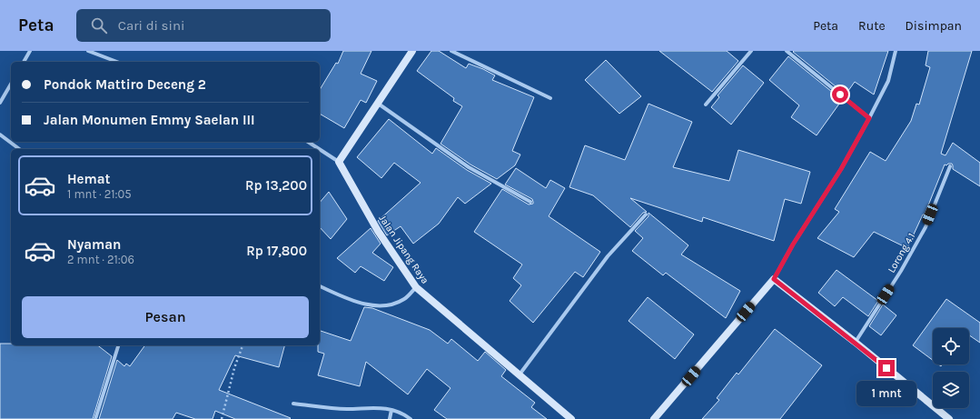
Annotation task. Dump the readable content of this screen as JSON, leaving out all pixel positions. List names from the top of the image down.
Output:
{
  "streets": {
    "street": ["Jalan Jipang Raya", "Lorong 4.1"]
  },
  "page": {
    "header": "Peta",
    "search": "Cari di sini",
    "nav": ["Peta", "Rute", "Disimpan"],
    "banner": ["Pondok Mattiro Deceng 2", "Jalan Monumen Emmy Saelan III"],
    "list": [
      {
        "name": "Hemat",
        "note": "1 mnt · 21:05",
        "value": "Rp 13,200"
      },
      {
        "name": "Nyaman",
        "note": "2 mnt · 21:06",
        "value": "Rp 17,800"
      }
    ],
    "buttons": "Pesan",
    "bubble": "1 mnt"
  }
}
